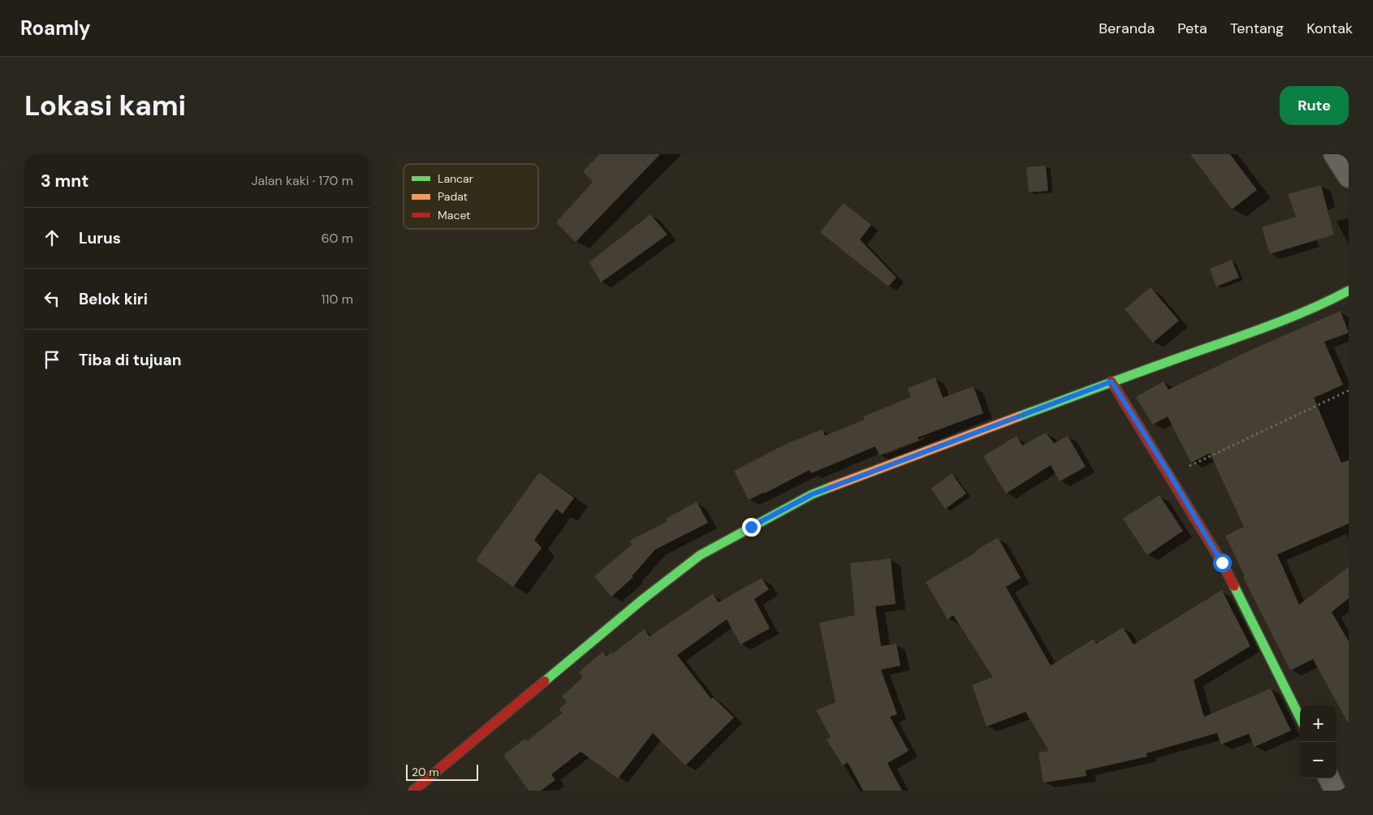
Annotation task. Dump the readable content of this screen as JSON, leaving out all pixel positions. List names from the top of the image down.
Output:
{
  "legend": ["Lancar", "Padat", "Macet"],
  "scale_bar": "20 m",
  "page": {
    "header": "Roamly",
    "nav": [
      "Beranda",
      "Peta",
      "Tentang",
      "Kontak"
    ],
    "buttons": "Rute",
    "title": "Lokasi kami",
    "heading": ["3 mnt", "Jalan kaki · 170 m"],
    "list": [
      ["Lurus", "60 m"],
      ["Belok kiri", "110 m"],
      "Tiba di tujuan"
    ],
    "map_buttons": ["+", "−"],
    "scale": "20 m"
  }
}
